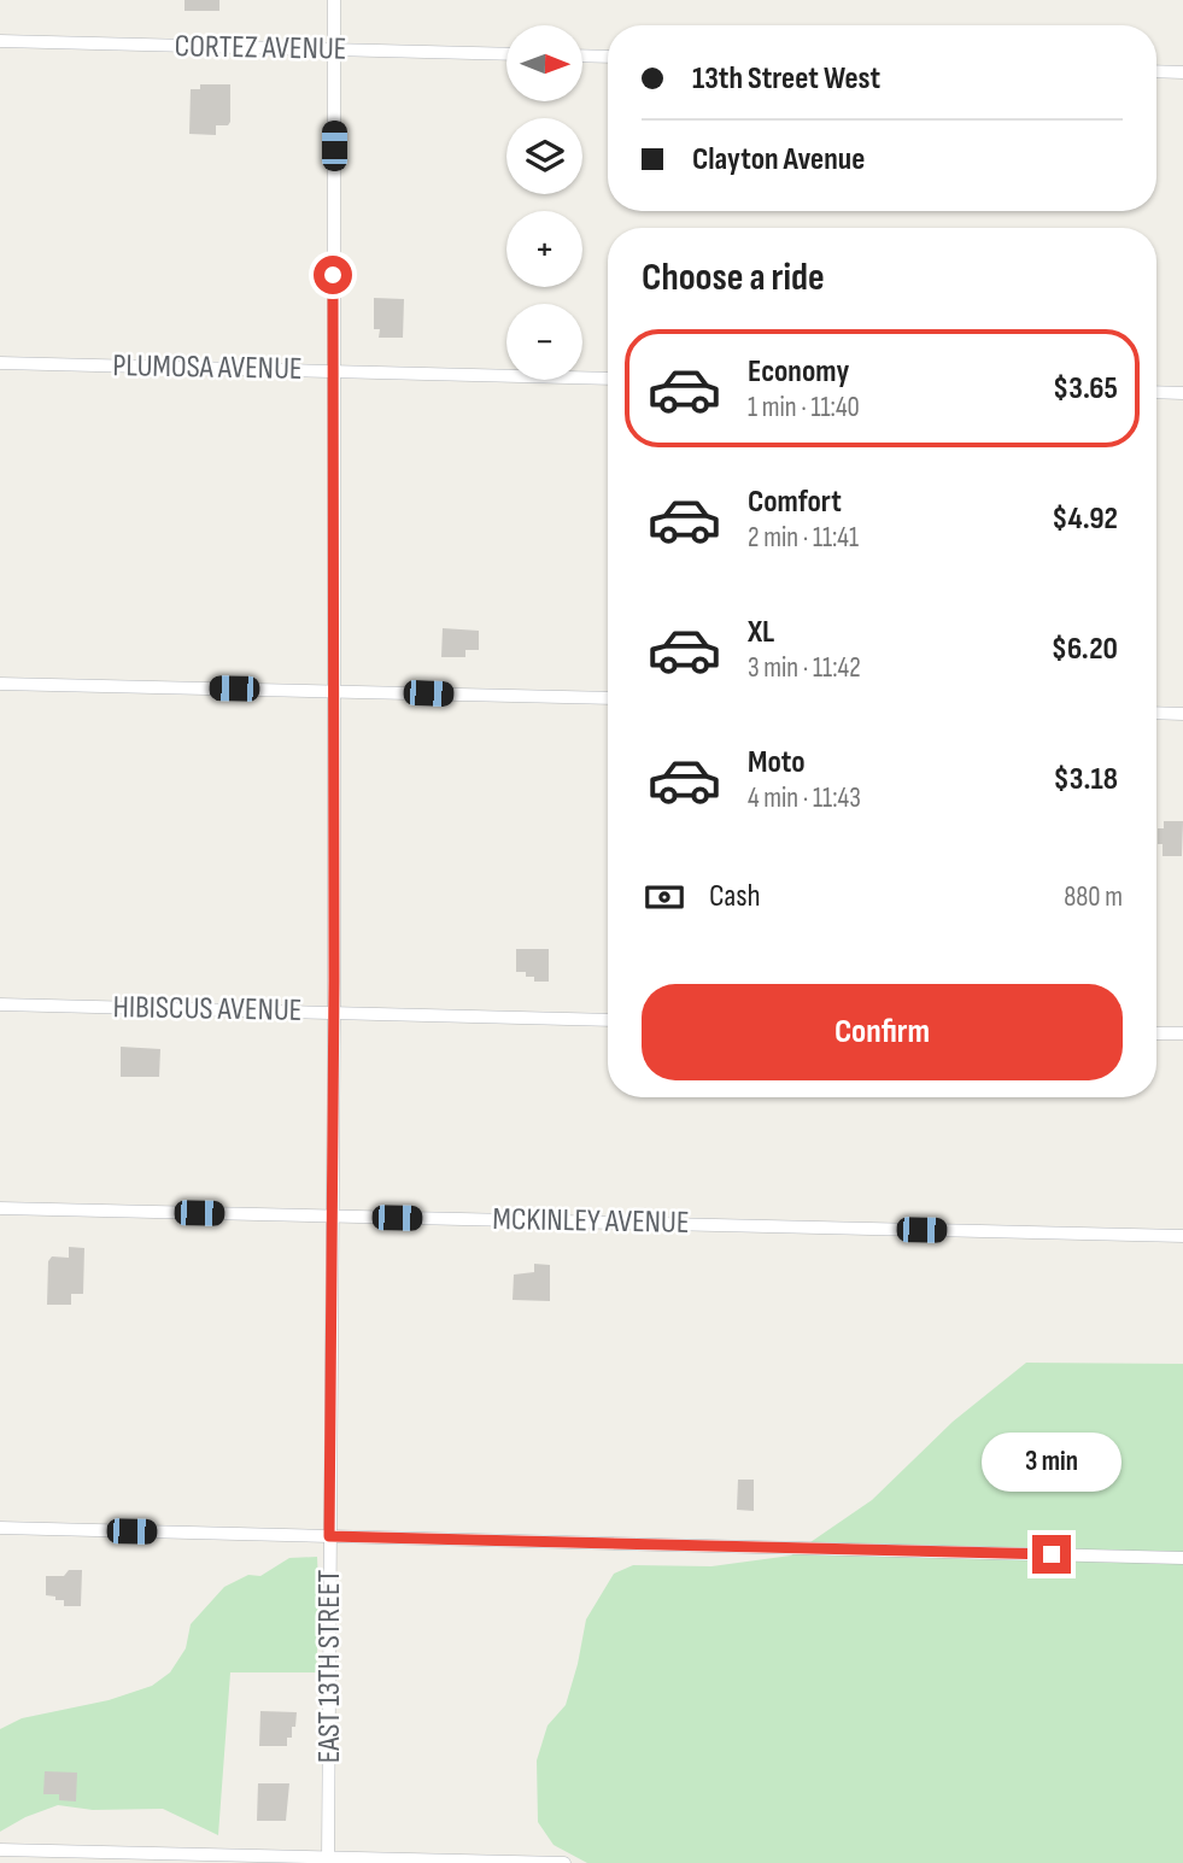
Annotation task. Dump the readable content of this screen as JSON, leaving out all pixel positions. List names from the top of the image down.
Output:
{
  "streets": {
    "street": [
      "CORTEZ AVENUE",
      "PLUMOSA AVENUE",
      "HIBISCUS AVENUE",
      "MCKINLEY AVENUE",
      "EAST 13TH STREET"
    ]
  },
  "crossings": [
    ["CORTEZ AVENUE", "EAST 13TH STREET"],
    ["PLUMOSA AVENUE", "EAST 13TH STREET"],
    ["HIBISCUS AVENUE", "EAST 13TH STREET"],
    ["MCKINLEY AVENUE", "EAST 13TH STREET"]
  ],
  "north": "right",
  "page": {
    "map_buttons": ["+", "−"],
    "banner": ["13th Street West", "Clayton Avenue"],
    "heading": "Choose a ride",
    "list": [
      {
        "name": "Economy",
        "note": "1 min · 11:40",
        "value": "$3.65"
      },
      {
        "name": "Comfort",
        "note": "2 min · 11:41",
        "value": "$4.92"
      },
      {
        "name": "XL",
        "note": "3 min · 11:42",
        "value": "$6.20"
      },
      {
        "name": "Moto",
        "note": "4 min · 11:43",
        "value": "$3.18"
      }
    ],
    "pay": ["Cash", "880 m"],
    "buttons": "Confirm",
    "bubble": "3 min"
  }
}
